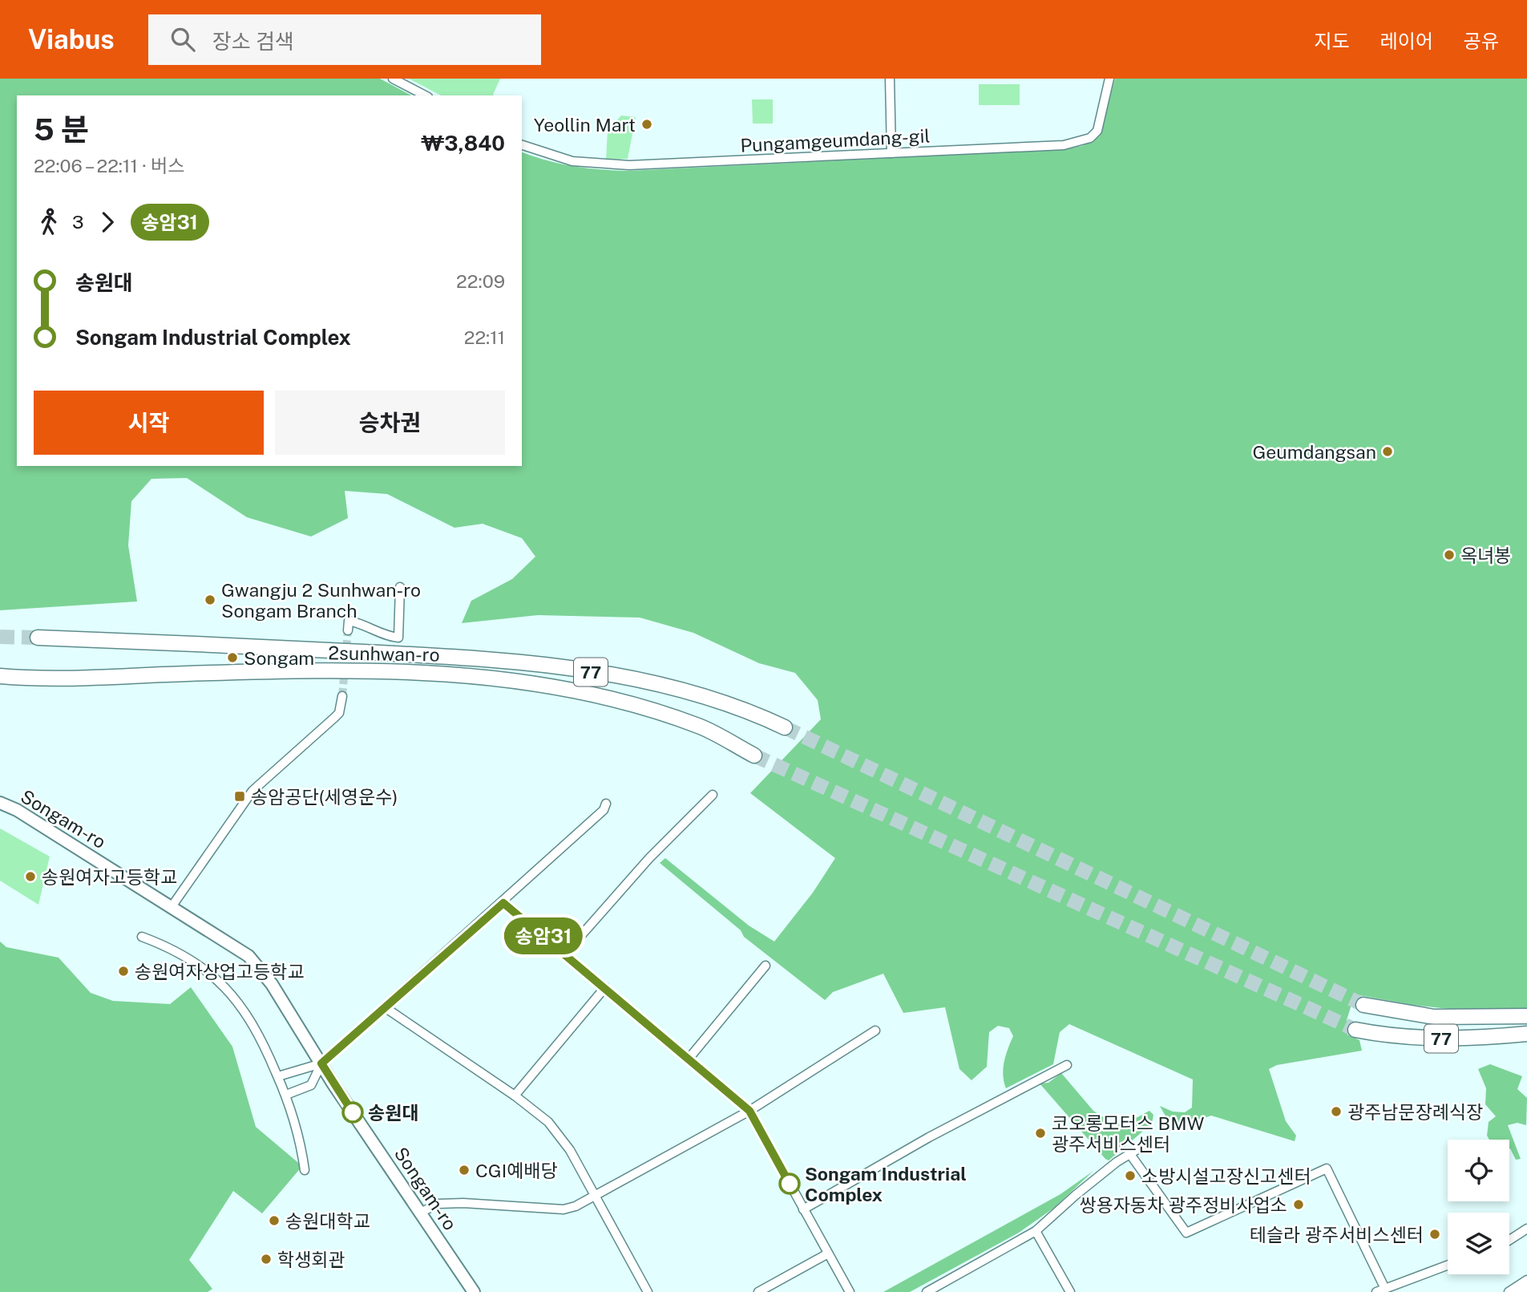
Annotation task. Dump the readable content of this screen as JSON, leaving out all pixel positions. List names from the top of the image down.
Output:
{
  "streets": {
    "highway": ["2sunhwan-ro", "77"],
    "main road": ["Songam-ro"],
    "street": ["Pungamgeumdang-gil"]
  },
  "places": {
    "other": [
      "Yeollin Mart",
      "Geumdangsan",
      "옥녀봉",
      "Gwangju 2 Sunhwan-ro Songam Branch",
      "Songam",
      "송원여자고등학교",
      "송원여자상업고등학교",
      "광주남문장례식장",
      "송원대",
      "코오롱모터스 BMW 광주서비스센터",
      "CGI예배당",
      "소방시설고장신고센터",
      "Songam Industrial Complex",
      "쌍용자동차 광주정비사업소",
      "송원대학교",
      "테슬라 광주서비스센터",
      "학생회관"
    ],
    "transit": ["송암공단(세영운수)"]
  },
  "lines": ["bus line 송암31"],
  "page": {
    "header": "Viabus",
    "search": "장소 검색",
    "nav": ["지도", "레이어", "공유"],
    "on_map": "송암31",
    "heading": ["5 분", "22:06 – 22:11 · 버스", "₩3,840"],
    "legs": ["3", "송암31"],
    "list": [
      {
        "name": "송원대",
        "value": "22:09"
      },
      {
        "name": "Songam Industrial Complex",
        "value": "22:11"
      }
    ],
    "buttons": ["시작", "승차권"]
  }
}
